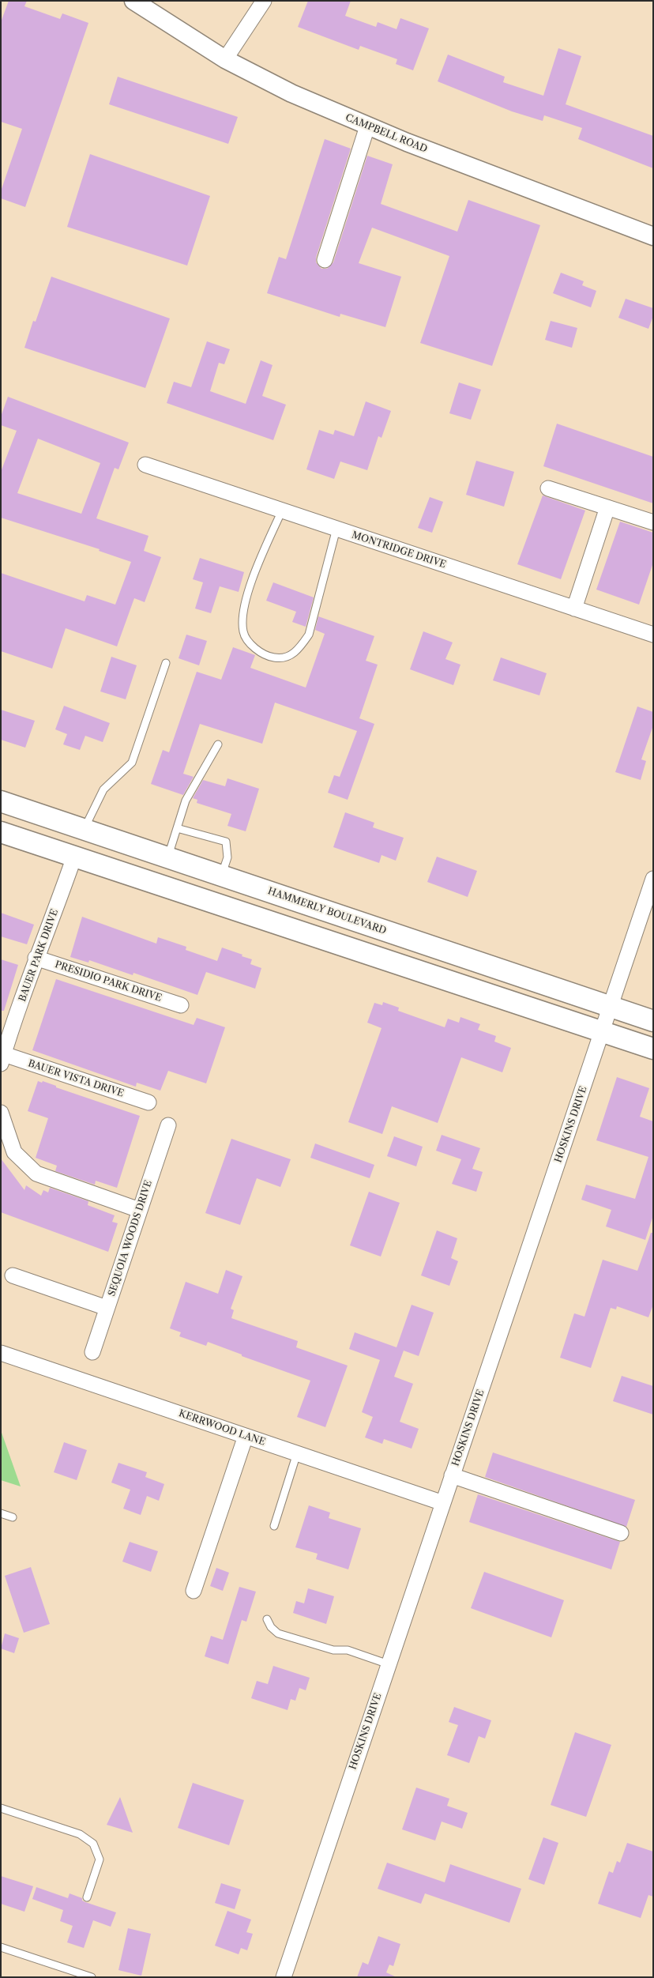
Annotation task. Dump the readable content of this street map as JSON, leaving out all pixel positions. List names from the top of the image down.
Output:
{
  "streets": {
    "main road": ["HAMMERLY BOULEVARD"],
    "street": [
      "CAMPBELL ROAD",
      "MONTRIDGE DRIVE",
      "BAUER PARK DRIVE",
      "PRESIDIO PARK DRIVE",
      "BAUER VISTA DRIVE",
      "HOSKINS DRIVE",
      "SEQUOIA WOODS DRIVE",
      "KERRWOOD LANE"
    ]
  },
  "crossings": [
    ["HAMMERLY BOULEVARD", "HOSKINS DRIVE"],
    ["BAUER PARK DRIVE", "PRESIDIO PARK DRIVE"],
    ["BAUER PARK DRIVE", "BAUER VISTA DRIVE"],
    ["HOSKINS DRIVE", "KERRWOOD LANE"]
  ]
}
